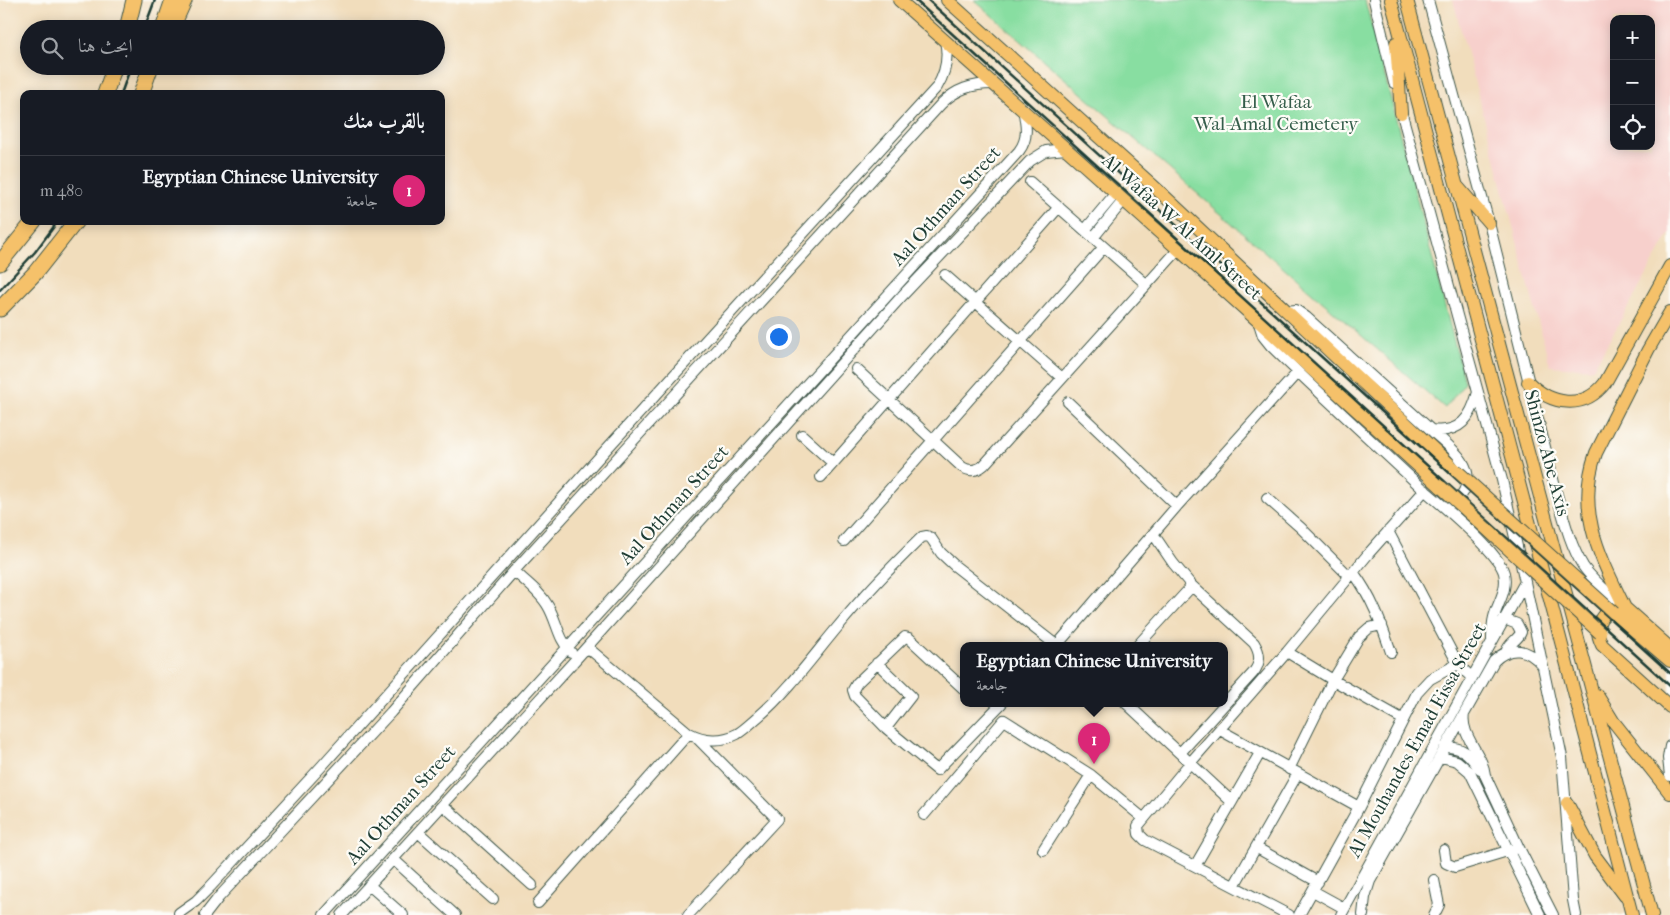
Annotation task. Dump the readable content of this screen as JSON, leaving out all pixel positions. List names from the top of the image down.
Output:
{
  "streets": {
    "main road": ["Al Wafaa W Al Aml Street", "Shinzo Abe Axis"],
    "street": ["Aal Othman Street", "Al Mouhandes Emad Eissa Street"]
  },
  "crossings": [
    ["Aal Othman Street", "Al Wafaa W Al Aml Street"],
    ["Al Wafaa W Al Aml Street", "Al Mouhandes Emad Eissa Street"]
  ],
  "parks": ["El Wafaa Wal-Amal Cemetery"],
  "page": {
    "map_buttons": ["+", "−"],
    "search": "ابحث هنا",
    "heading": "بالقرب منك",
    "list": [
      {
        "mark": "1",
        "name": "Egyptian Chinese University",
        "note": "جامعة",
        "value": "480 m"
      }
    ],
    "popup": ["Egyptian Chinese University", "جامعة"],
    "pins": "1"
  }
}
